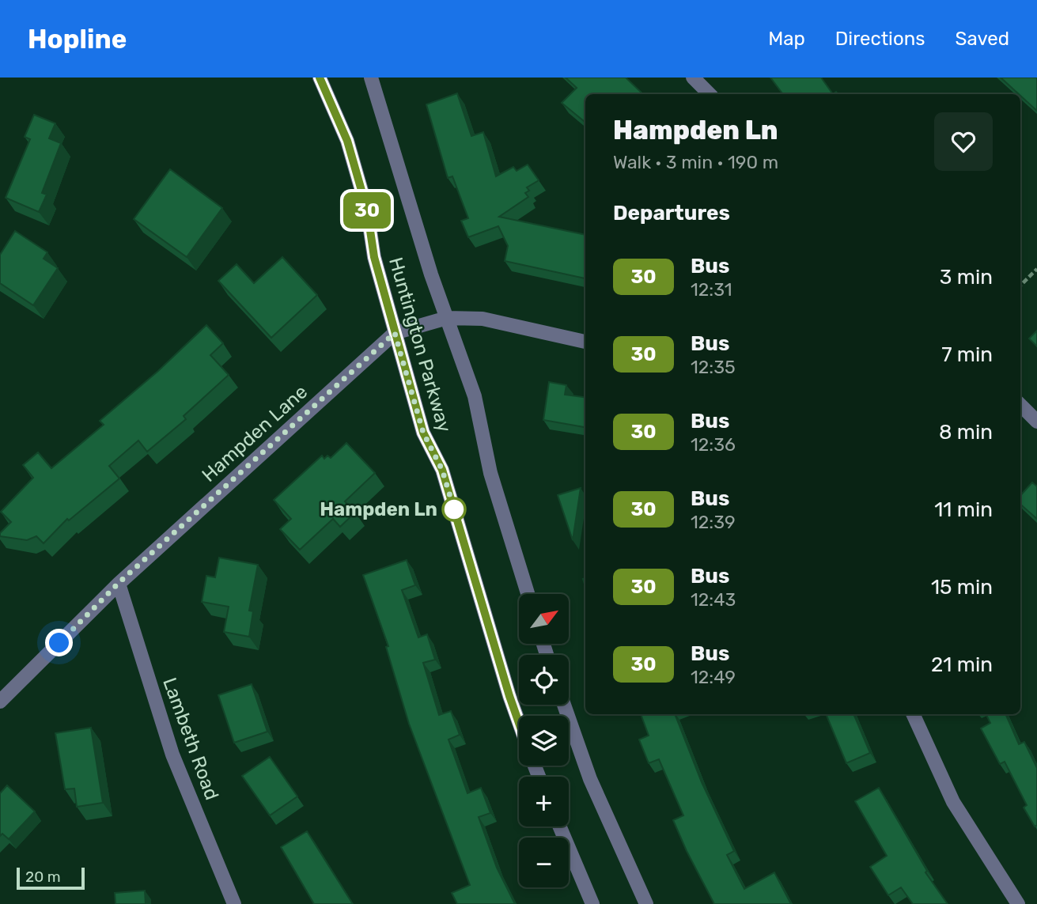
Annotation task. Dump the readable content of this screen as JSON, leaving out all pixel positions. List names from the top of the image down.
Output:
{
  "streets": {
    "street": ["Huntington Parkway", "Hampden Lane", "Lambeth Road"]
  },
  "crossings": [
    ["Huntington Parkway", "Hampden Lane"],
    ["Hampden Lane", "Lambeth Road"]
  ],
  "places": ["Hampden Ln"],
  "lines": ["bus line 30"],
  "scale_bar": "20 m",
  "north": "top right",
  "page": {
    "header": "Hopline",
    "nav": ["Map", "Directions", "Saved"],
    "on_map": "30",
    "heading": [
      ["Hampden Ln", "Walk · 3 min · 190 m"],
      "Departures"
    ],
    "list": [
      {
        "mark": "30",
        "name": "Bus",
        "note": "12:31",
        "value": "3 min"
      },
      {
        "mark": "30",
        "name": "Bus",
        "note": "12:35",
        "value": "7 min"
      },
      {
        "mark": "30",
        "name": "Bus",
        "note": "12:36",
        "value": "8 min"
      },
      {
        "mark": "30",
        "name": "Bus",
        "note": "12:39",
        "value": "11 min"
      },
      {
        "mark": "30",
        "name": "Bus",
        "note": "12:43",
        "value": "15 min"
      },
      {
        "mark": "30",
        "name": "Bus",
        "note": "12:49",
        "value": "21 min"
      }
    ],
    "map_buttons": ["+", "−"],
    "scale": "20 m"
  }
}
